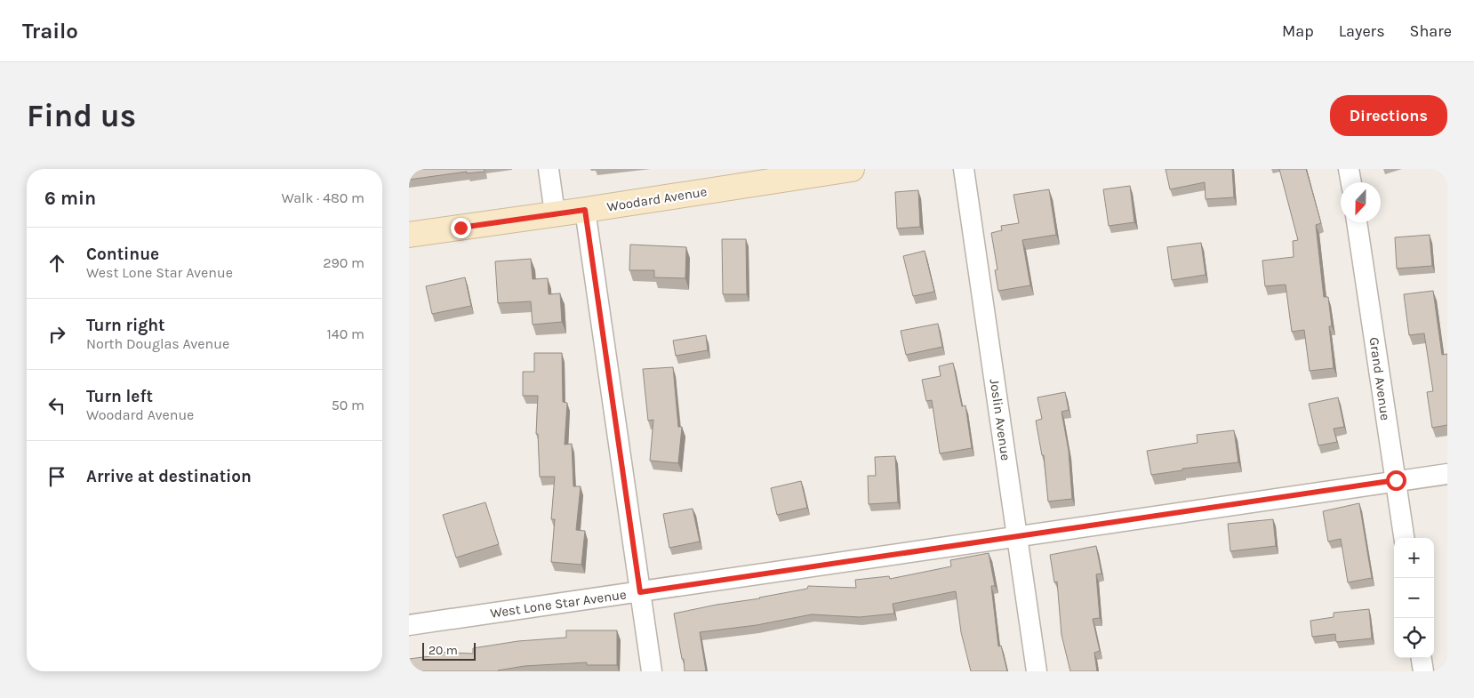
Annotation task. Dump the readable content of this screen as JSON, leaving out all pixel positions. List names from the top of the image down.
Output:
{
  "streets": {
    "street": [
      "Woodard Avenue",
      "Grand Avenue",
      "Joslin Avenue",
      "West Lone Star Avenue"
    ]
  },
  "crossings": [
    ["Grand Avenue", "West Lone Star Avenue"],
    ["Joslin Avenue", "West Lone Star Avenue"]
  ],
  "scale_bar": "20 m",
  "north": "bottom",
  "page": {
    "header": "Trailo",
    "nav": ["Map", "Layers", "Share"],
    "buttons": "Directions",
    "title": "Find us",
    "heading": ["6 min", "Walk · 480 m"],
    "list": [
      ["Continue", "West Lone Star Avenue", "290 m"],
      ["Turn right", "North Douglas Avenue", "140 m"],
      ["Turn left", "Woodard Avenue", "50 m"],
      "Arrive at destination"
    ],
    "map_buttons": ["+", "−"],
    "scale": "20 m"
  }
}
